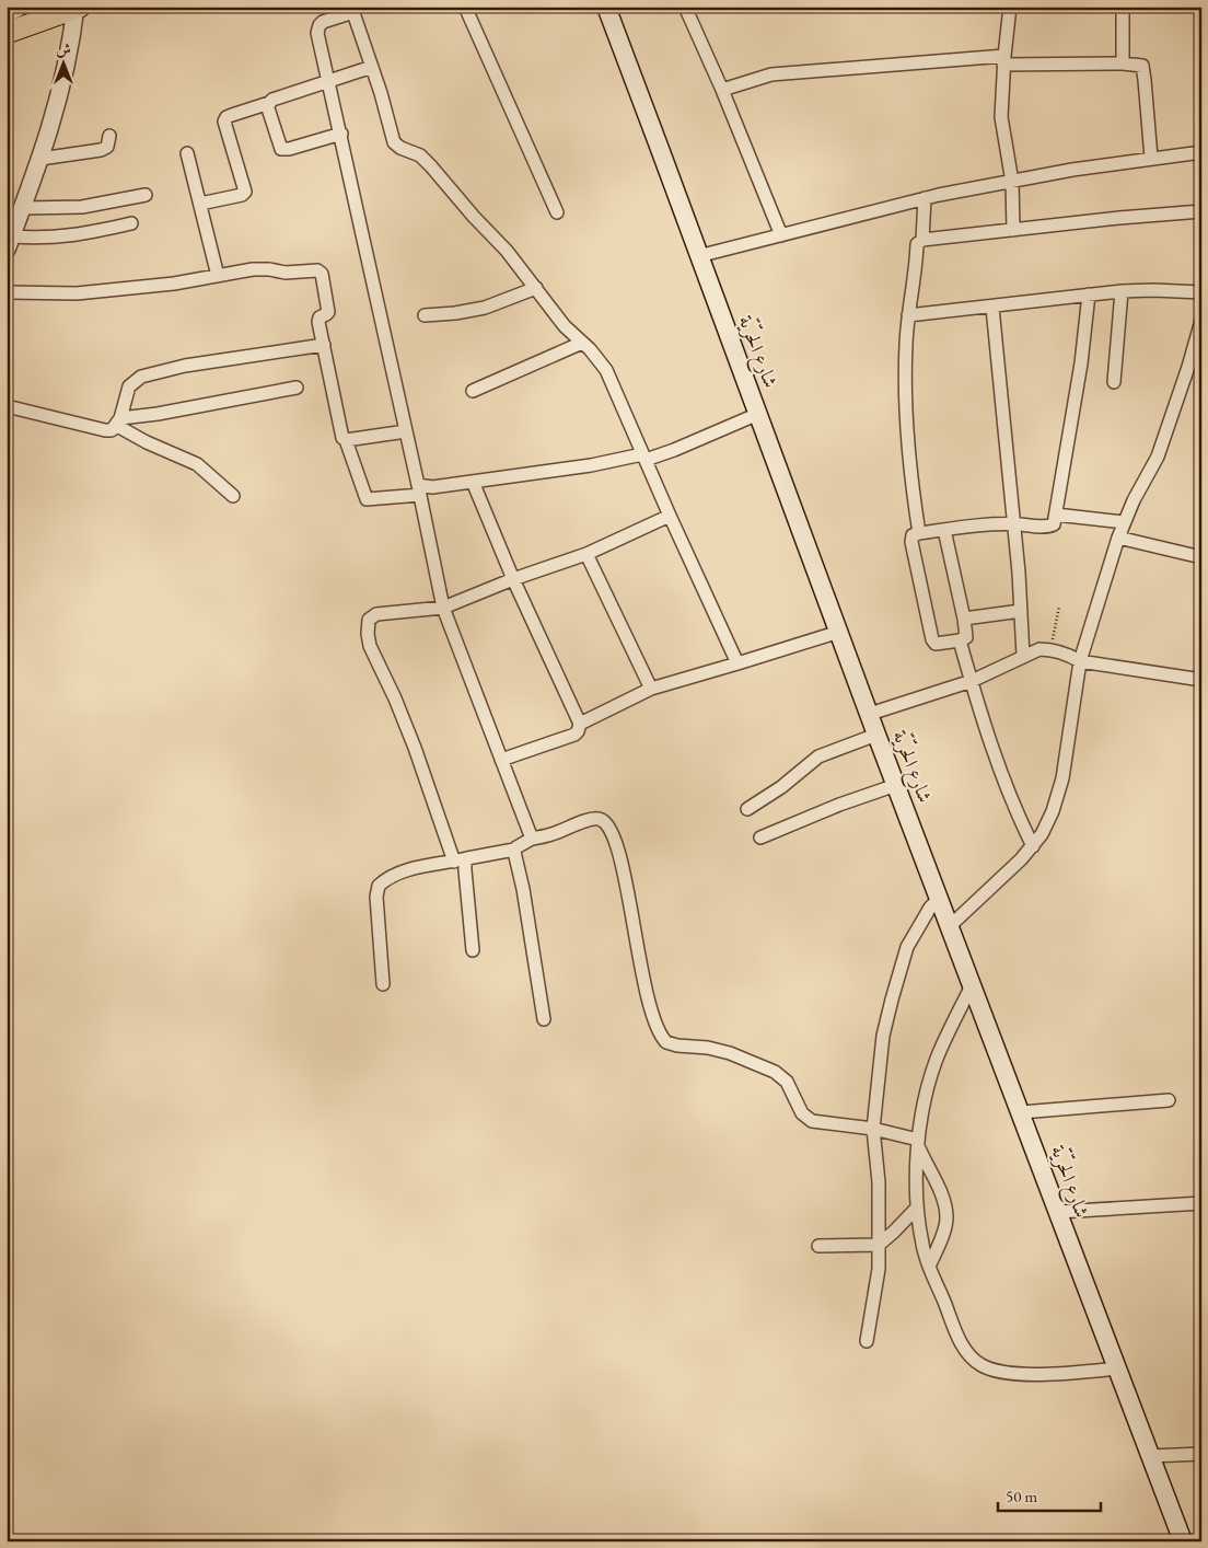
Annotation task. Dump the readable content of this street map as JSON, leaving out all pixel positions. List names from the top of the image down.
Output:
{
  "streets": {
    "main road": ["شارع الحرّيّة"]
  },
  "scale_bar": "50 m",
  "north": "top"
}
